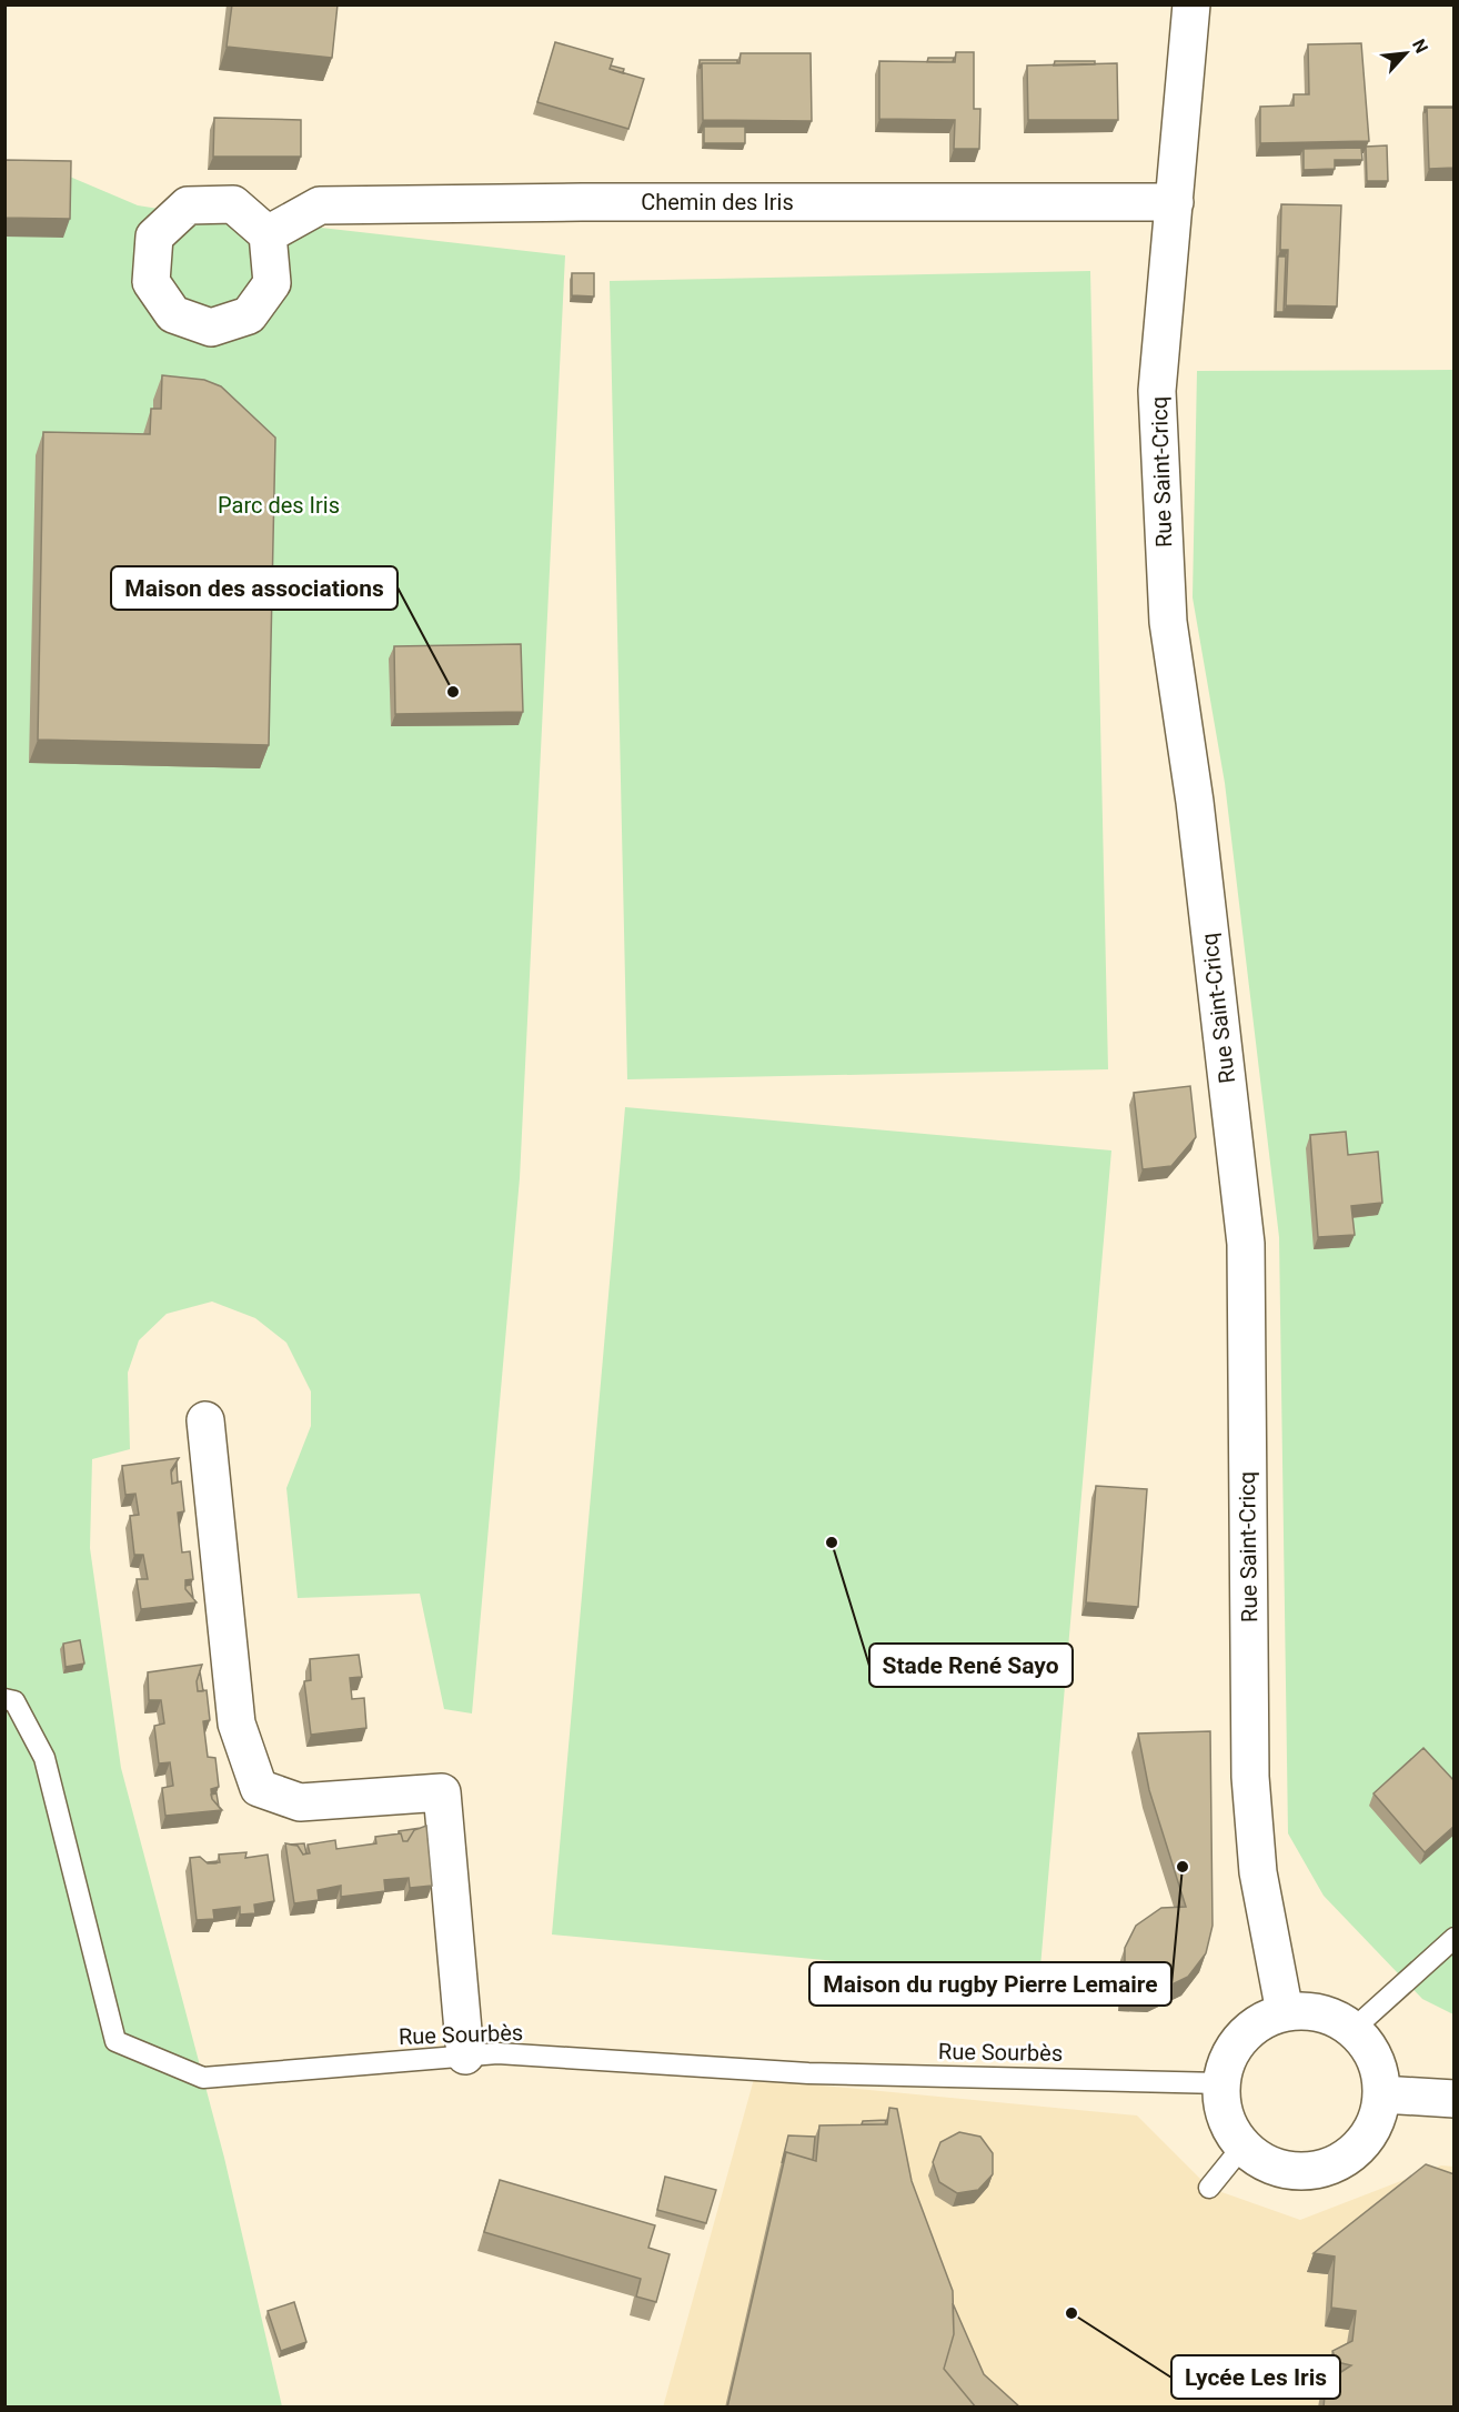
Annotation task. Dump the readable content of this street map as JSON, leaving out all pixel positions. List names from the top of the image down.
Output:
{
  "streets": {
    "street": ["Chemin des Iris", "Rue Saint-Cricq"],
    "lane": ["Rue Sourbès"]
  },
  "crossings": [
    ["Chemin des Iris", "Rue Saint-Cricq"],
    ["Rue Saint-Cricq", "Rue Sourbès"]
  ],
  "parks": ["Parc des Iris"],
  "places": [
    "Maison des associations",
    "Stade René Sayo",
    "Maison du rugby Pierre Lemaire",
    "Lycée Les Iris"
  ],
  "north": "top right"
}
